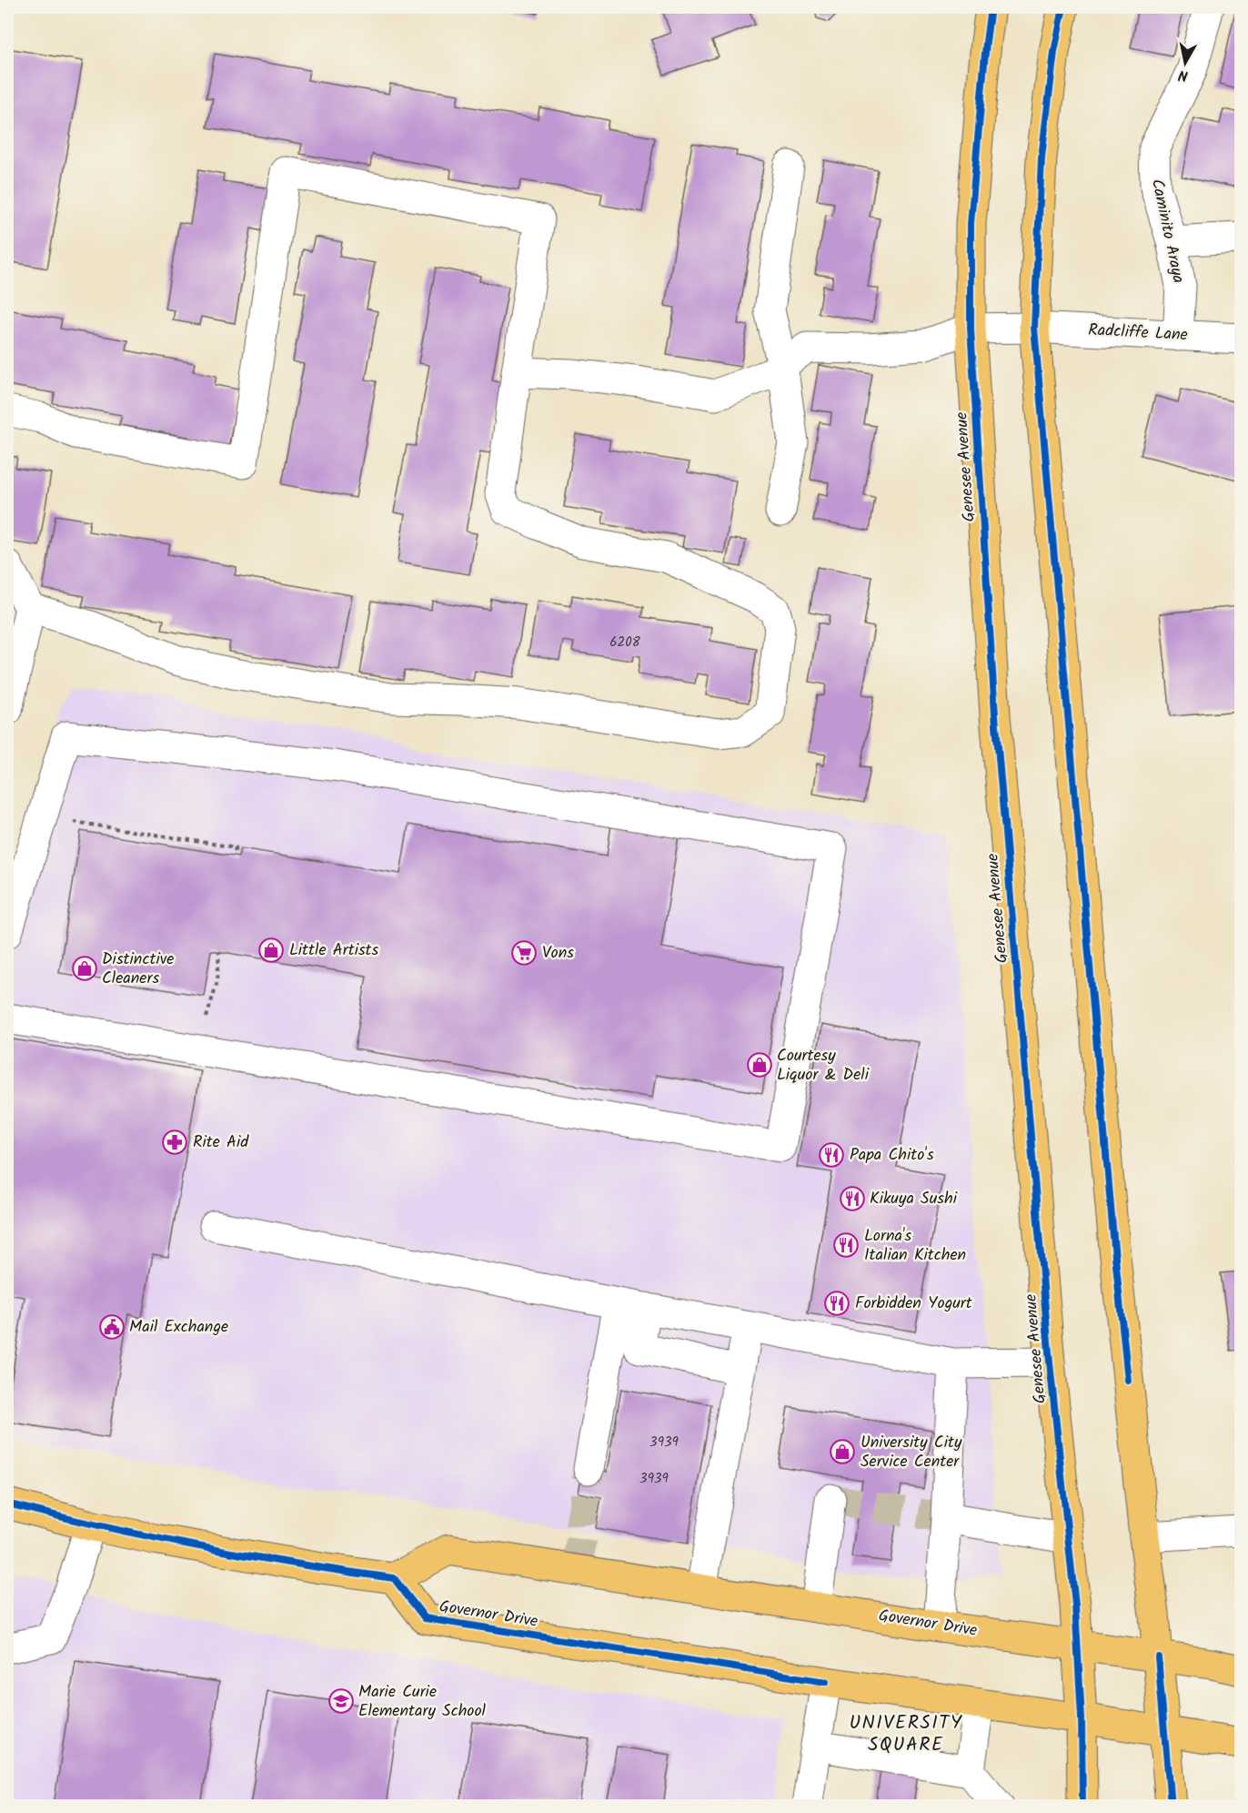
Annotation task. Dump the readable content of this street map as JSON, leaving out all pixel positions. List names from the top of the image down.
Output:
{
  "streets": {
    "main road": ["Genesee Avenue", "Governor Drive"],
    "street": ["Caminito Araya", "Radcliffe Lane"]
  },
  "crossings": [
    ["Caminito Araya", "Radcliffe Lane"],
    ["Radcliffe Lane", "Genesee Avenue"],
    ["Genesee Avenue", "Governor Drive"]
  ],
  "districts": ["UNIVERSITY SQUARE"],
  "places": {
    "shop": [
      "Little Artists",
      "Distinctive Cleaners",
      "Courtesy Liquor & Deli",
      "University City Service Center"
    ],
    "supermarket": ["Vons"],
    "pharmacy": ["Rite Aid"],
    "restaurant": [
      "Papa Chito's",
      "Kikuya Sushi",
      "Lorna's Italian Kitchen",
      "Forbidden Yogurt"
    ],
    "public building": ["Mail Exchange"],
    "school or university": ["Marie Curie Elementary School"]
  },
  "house_numbers": ["6208", "3939", "3939"],
  "north": "bottom"
}
